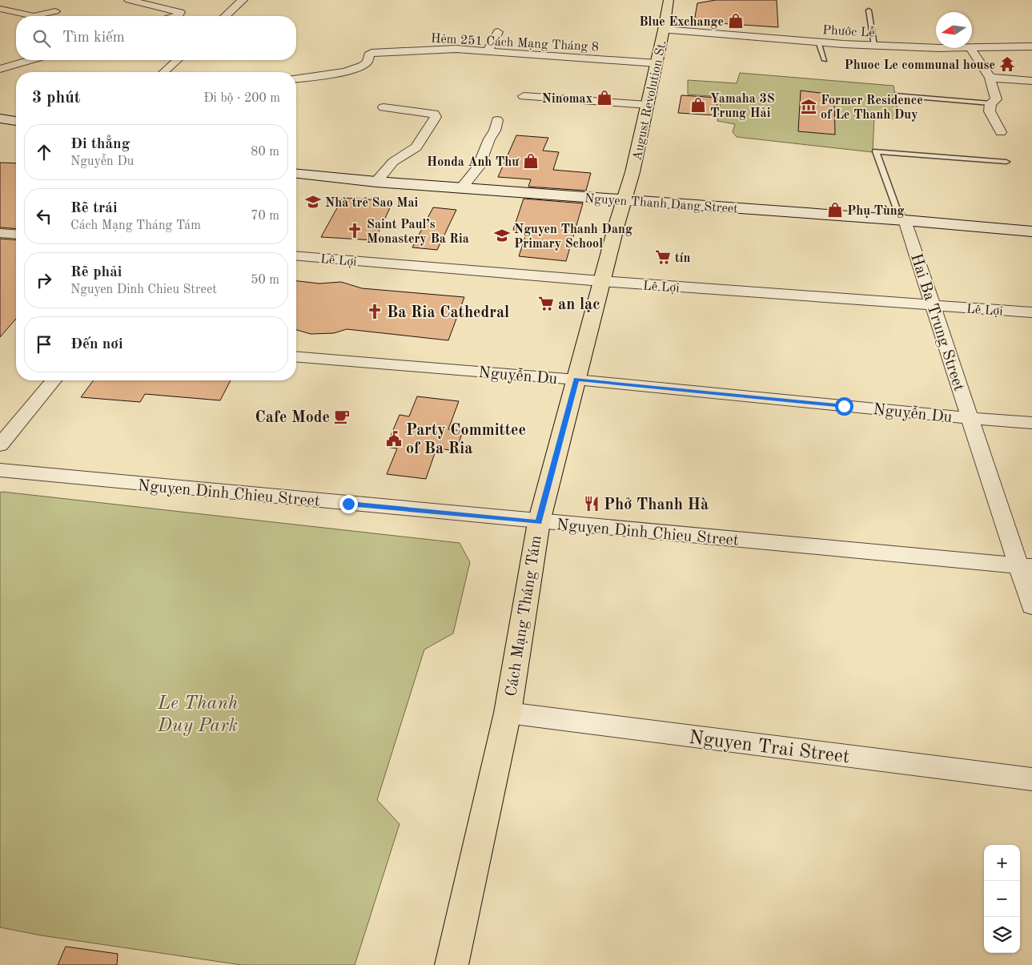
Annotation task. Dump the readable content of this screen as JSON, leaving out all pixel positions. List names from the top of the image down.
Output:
{
  "streets": {
    "main road": ["August Revolution St.", "Nguyen Thanh Dang Street", "Cách Mạng Tháng Tám"],
    "street": [
      "Phước Lễ",
      "Hẻm 251 Cách Mạng Tháng 8",
      "Lê Lợi",
      "Hai Ba Trung Street",
      "Nguyễn Du",
      "Nguyen Dinh Chieu Street",
      "Nguyen Trai Street"
    ]
  },
  "crossings": [
    ["Phước Lễ", "August Revolution St."],
    ["Hẻm 251 Cách Mạng Tháng 8", "August Revolution St."],
    ["August Revolution St.", "Nguyen Thanh Dang Street"],
    ["August Revolution St.", "Cách Mạng Tháng Tám"],
    ["Nguyen Thanh Dang Street", "Hai Ba Trung Street"],
    ["Nguyen Thanh Dang Street", "Cách Mạng Tháng Tám"],
    ["Lê Lợi", "Hai Ba Trung Street"],
    ["Lê Lợi", "Cách Mạng Tháng Tám"],
    ["Hai Ba Trung Street", "Nguyễn Du"],
    ["Hai Ba Trung Street", "Nguyen Dinh Chieu Street"],
    ["Nguyễn Du", "Cách Mạng Tháng Tám"],
    ["Nguyen Dinh Chieu Street", "Cách Mạng Tháng Tám"],
    ["Cách Mạng Tháng Tám", "Nguyen Trai Street"]
  ],
  "parks": ["Le Thanh Duy Park"],
  "places": {
    "shop": [
      "Blue Exchange",
      "Ninomax",
      "Yamaha 3S Trung Hải",
      "Honda Anh Thư",
      "Phụ Tùng"
    ],
    "temple": ["Phuoc Le communal house"],
    "museum": ["Former Residence of Le Thanh Duy"],
    "school or university": ["Nhà trẻ Sao Mai", "Nguyen Thanh Dang Primary School"],
    "church": ["Saint Paul’s Monastery Ba Ria", "Ba Ria Cathedral"],
    "supermarket": ["tín", "an lạc"],
    "cafe": ["Cafe Mode"],
    "public building": ["Party Committee of Ba Ria"],
    "restaurant": ["Phở Thanh Hà"]
  },
  "north": "left",
  "page": {
    "search": "Tìm kiếm",
    "heading": ["3 phút", "Đi bộ · 200 m"],
    "list": [
      ["Đi thẳng", "Nguyễn Du", "80 m"],
      ["Rẽ trái", "Cách Mạng Tháng Tám", "70 m"],
      ["Rẽ phải", "Nguyen Dinh Chieu Street", "50 m"],
      "Đến nơi"
    ],
    "map_buttons": ["+", "−"]
  }
}
